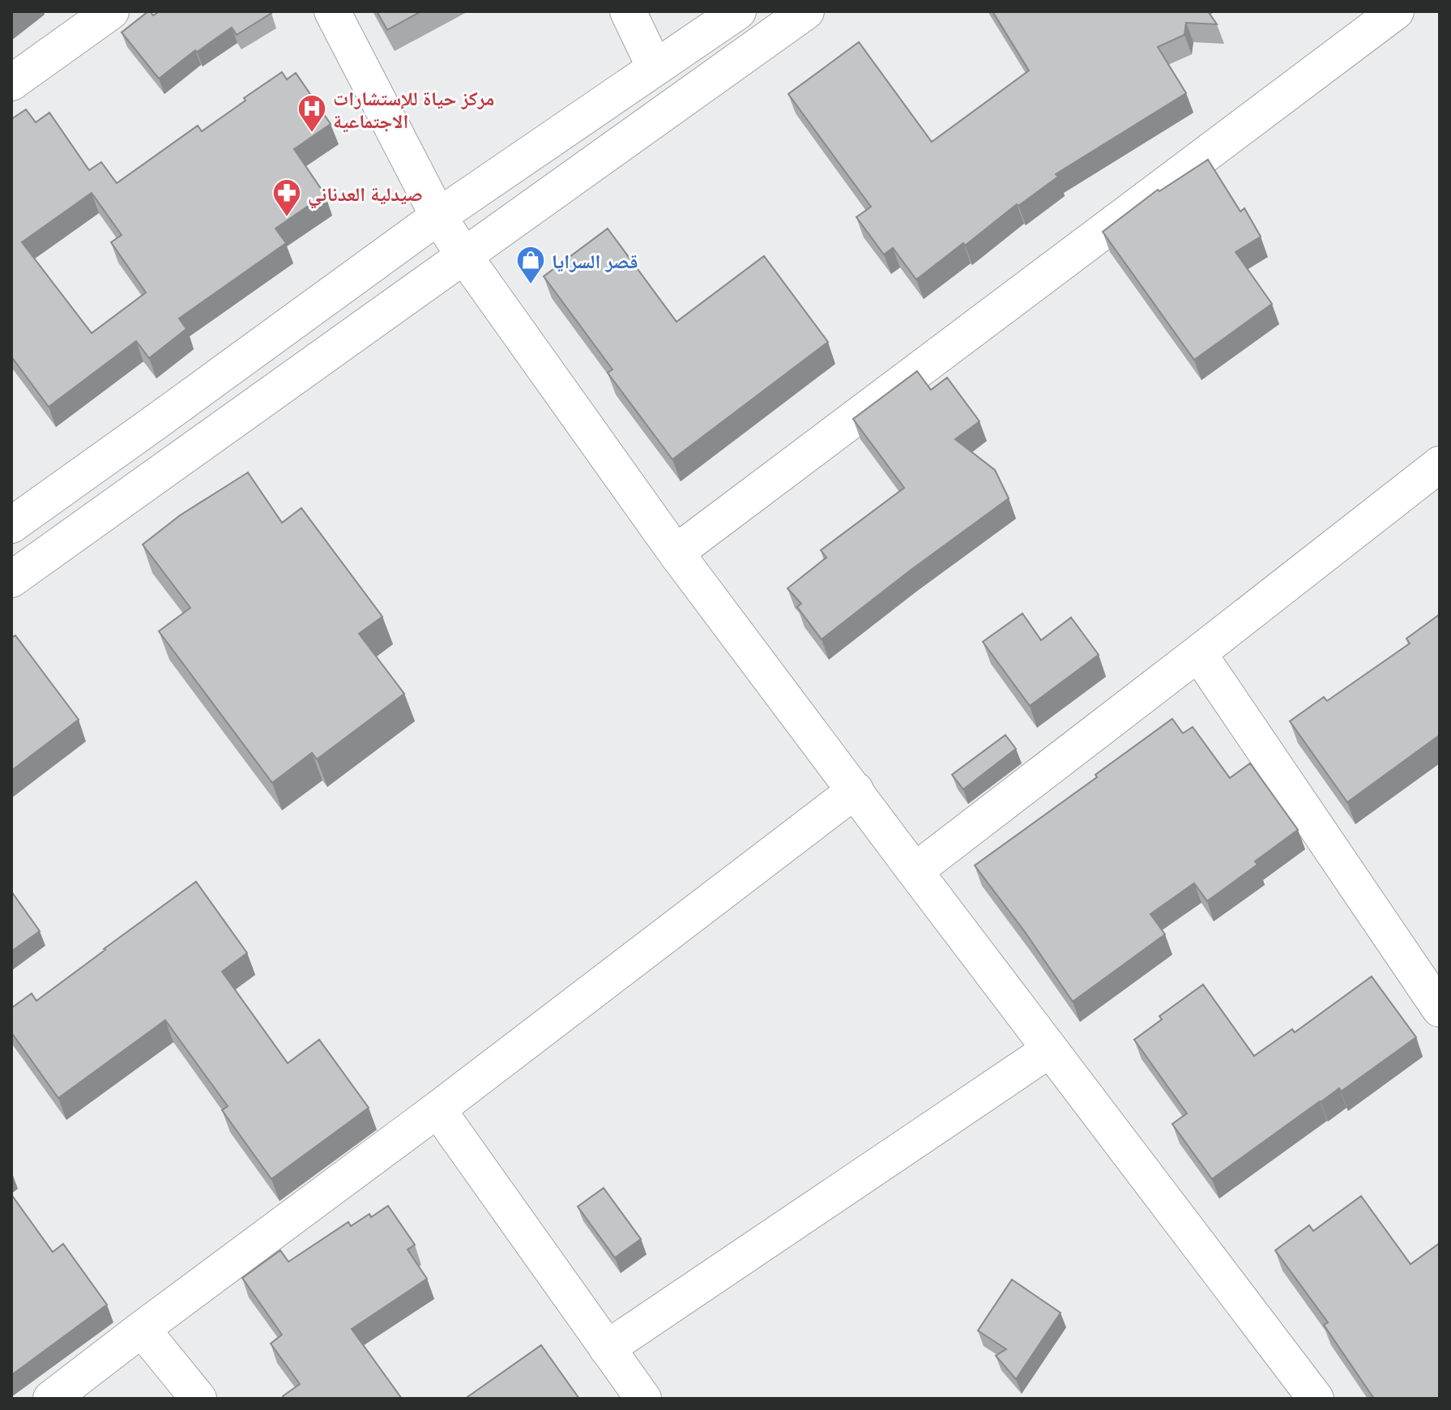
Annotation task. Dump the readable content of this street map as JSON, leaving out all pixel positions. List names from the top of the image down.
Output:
{
  "places": {
    "hospital": ["مركز حياة للإستشارات الاجتماعية"],
    "pharmacy": ["صيدلية العدناني"],
    "shop": ["قصر السرايا"]
  }
}
